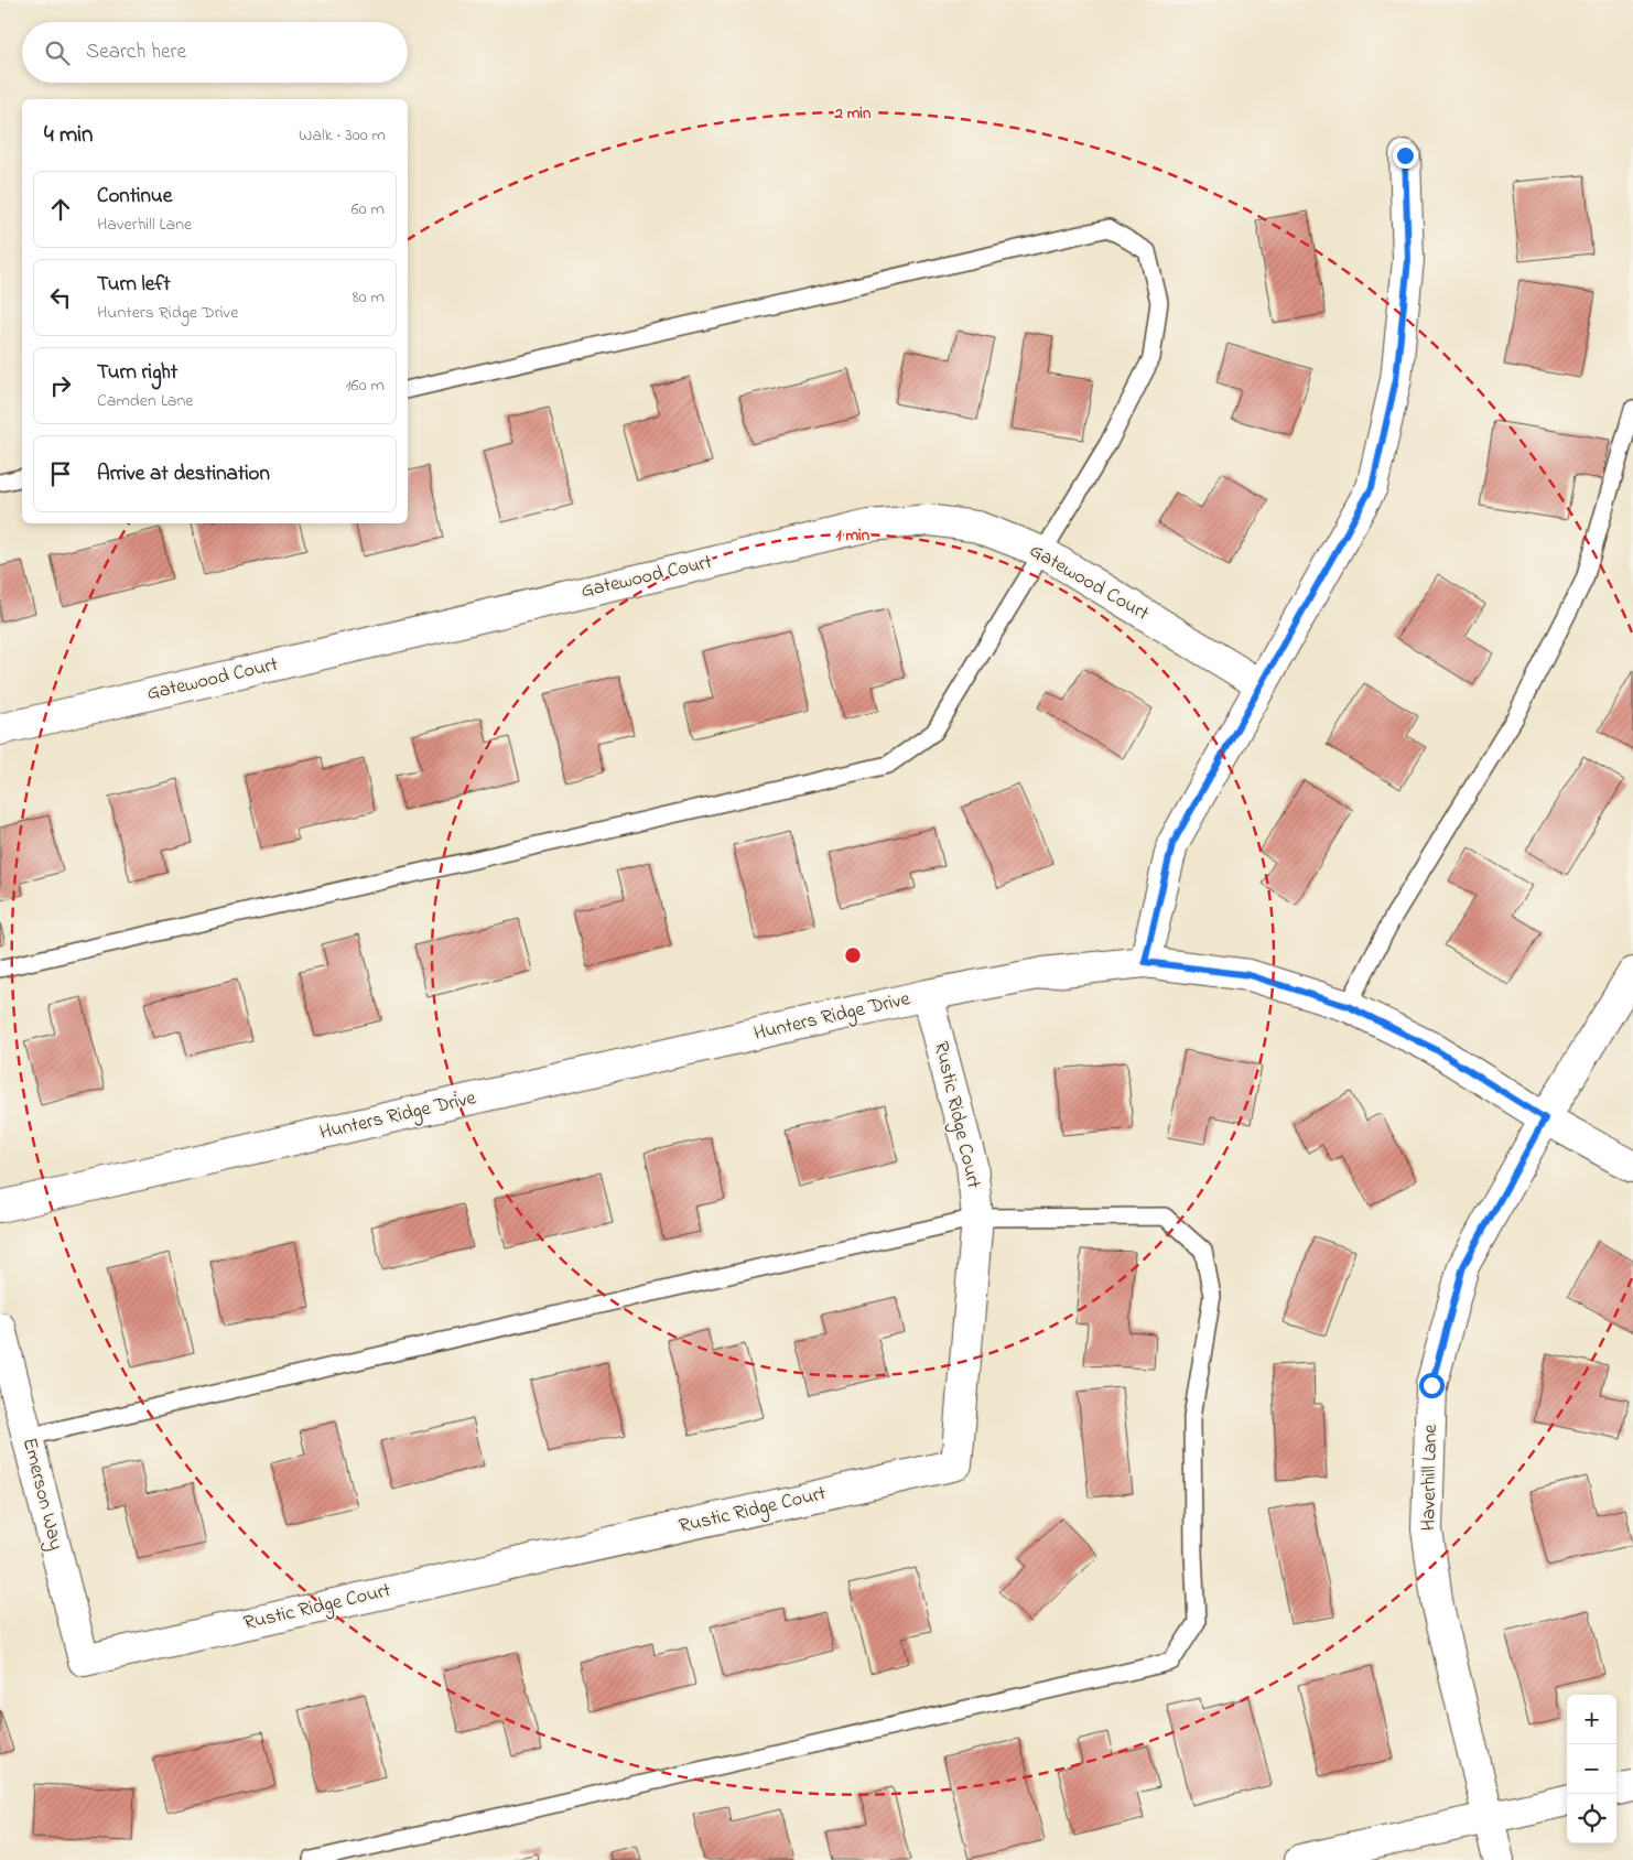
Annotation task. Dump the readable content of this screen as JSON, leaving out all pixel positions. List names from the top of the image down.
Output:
{
  "streets": {
    "street": [
      "Gatewood Court",
      "Hunters Ridge Drive",
      "Rustic Ridge Court",
      "Haverhill Lane",
      "Emerson Way"
    ]
  },
  "crossings": [
    ["Hunters Ridge Drive", "Rustic Ridge Court"],
    ["Hunters Ridge Drive", "Haverhill Lane"],
    ["Rustic Ridge Court", "Emerson Way"]
  ],
  "page": {
    "search": "Search here",
    "heading": ["4 min", "Walk · 300 m"],
    "list": [
      ["Continue", "Haverhill Lane", "60 m"],
      ["Turn left", "Hunters Ridge Drive", "80 m"],
      ["Turn right", "Camden Lane", "160 m"],
      "Arrive at destination"
    ],
    "map_buttons": ["+", "−"]
  },
  "rings": ["2 min", "1 min"]
}
